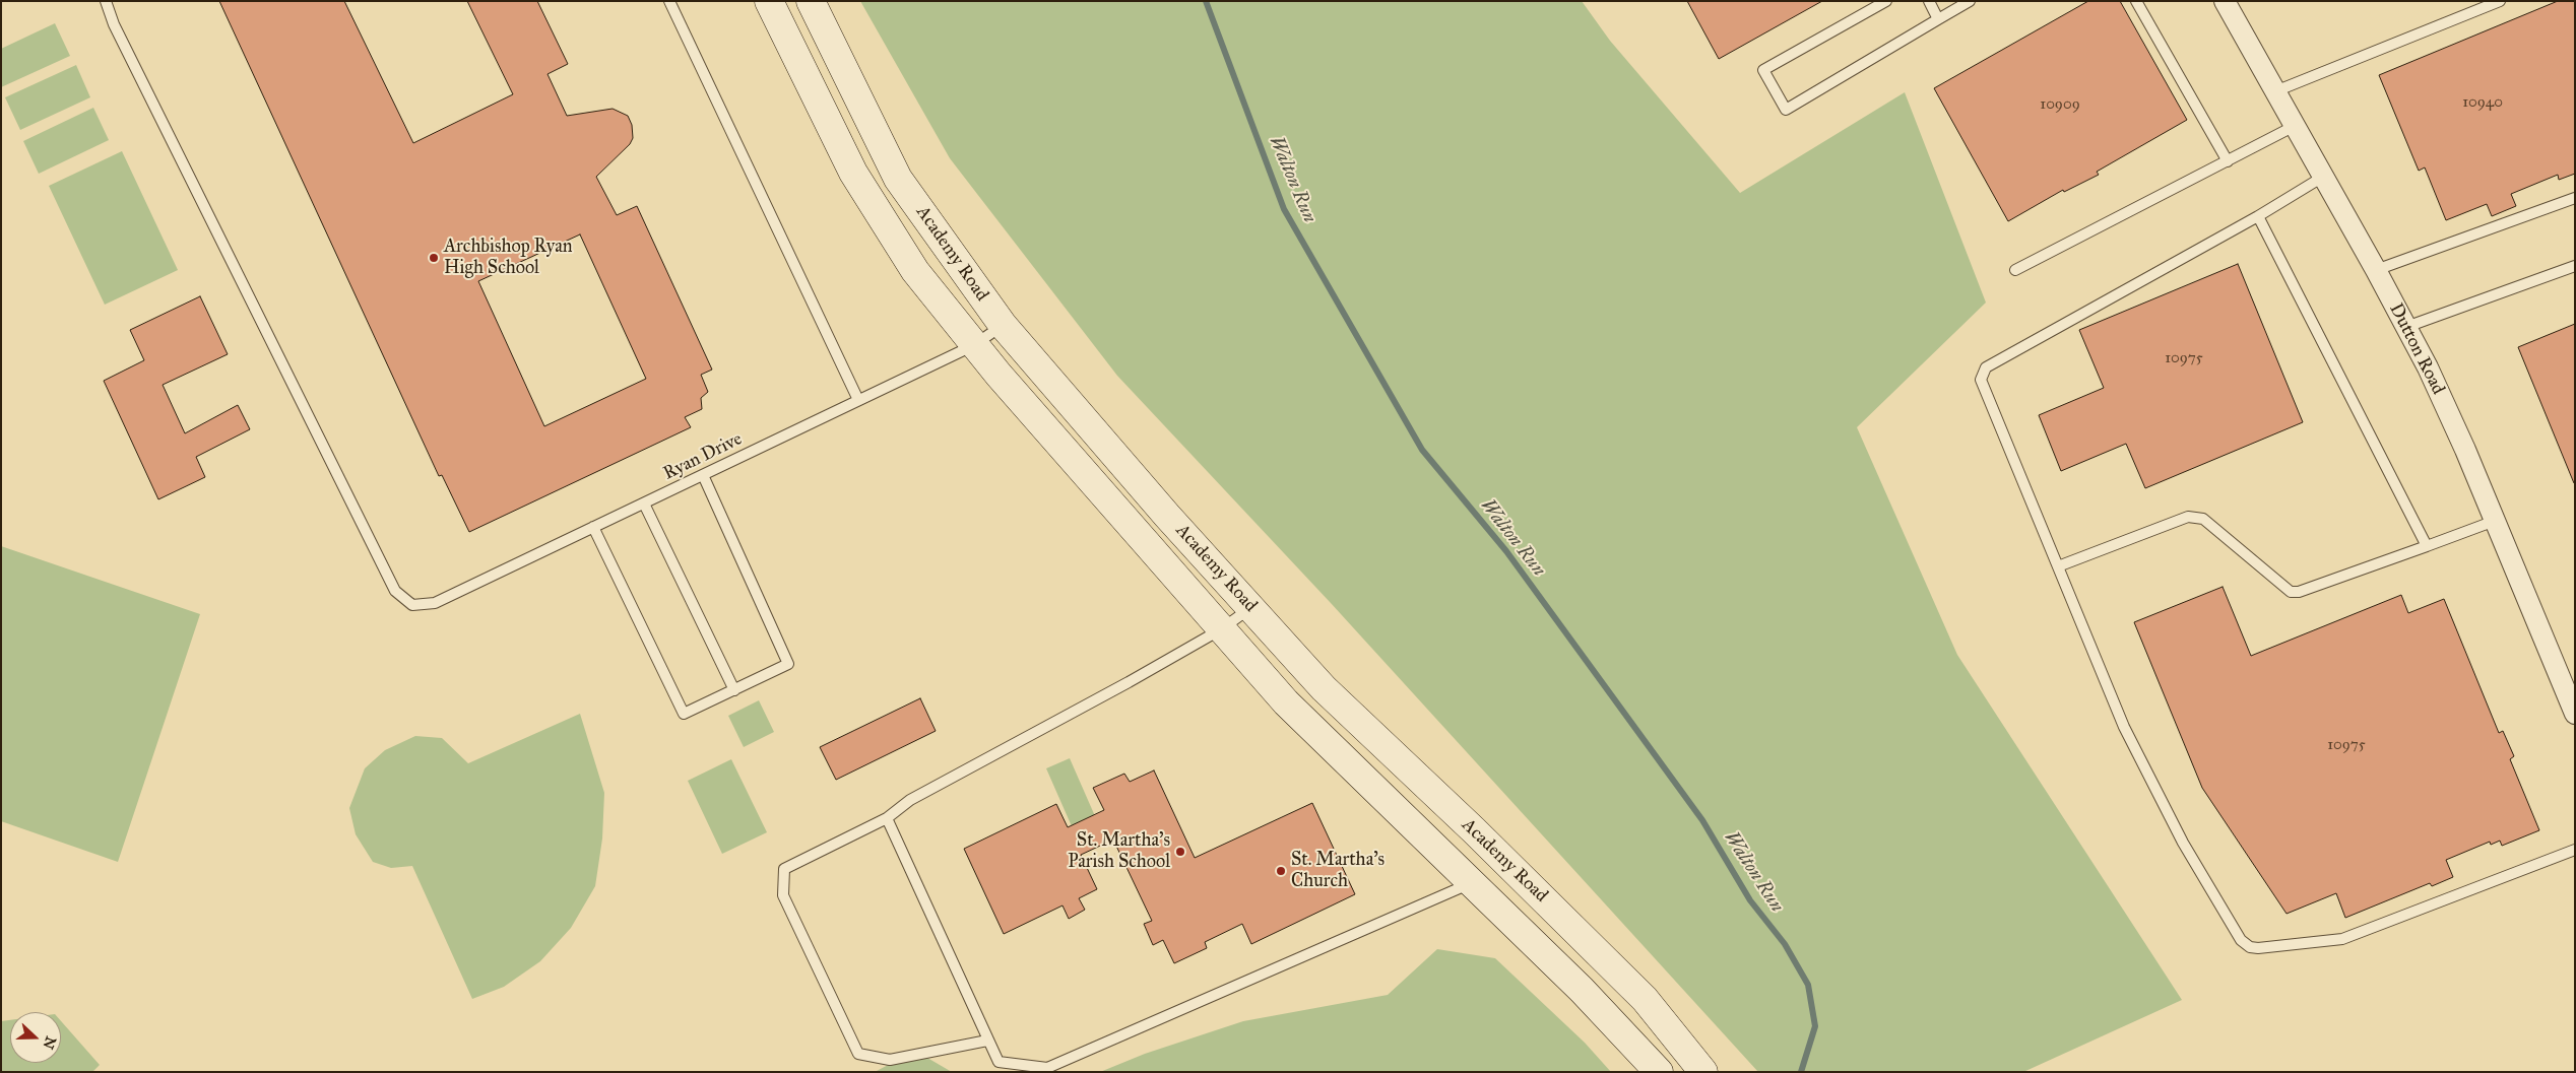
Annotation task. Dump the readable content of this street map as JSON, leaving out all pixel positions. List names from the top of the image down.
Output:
{
  "streets": {
    "main road": ["Academy Road"],
    "street": ["Dutton Road"],
    "lane": ["Ryan Drive"]
  },
  "crossings": [
    ["Academy Road", "Ryan Drive"]
  ],
  "water": ["Walton Run"],
  "places": ["Archbishop Ryan High School", "St. Martha's Parish School", "St. Martha's Church"],
  "house_numbers": [
    "10940",
    "10909",
    "10975",
    "10975"
  ],
  "north": "right"
}
